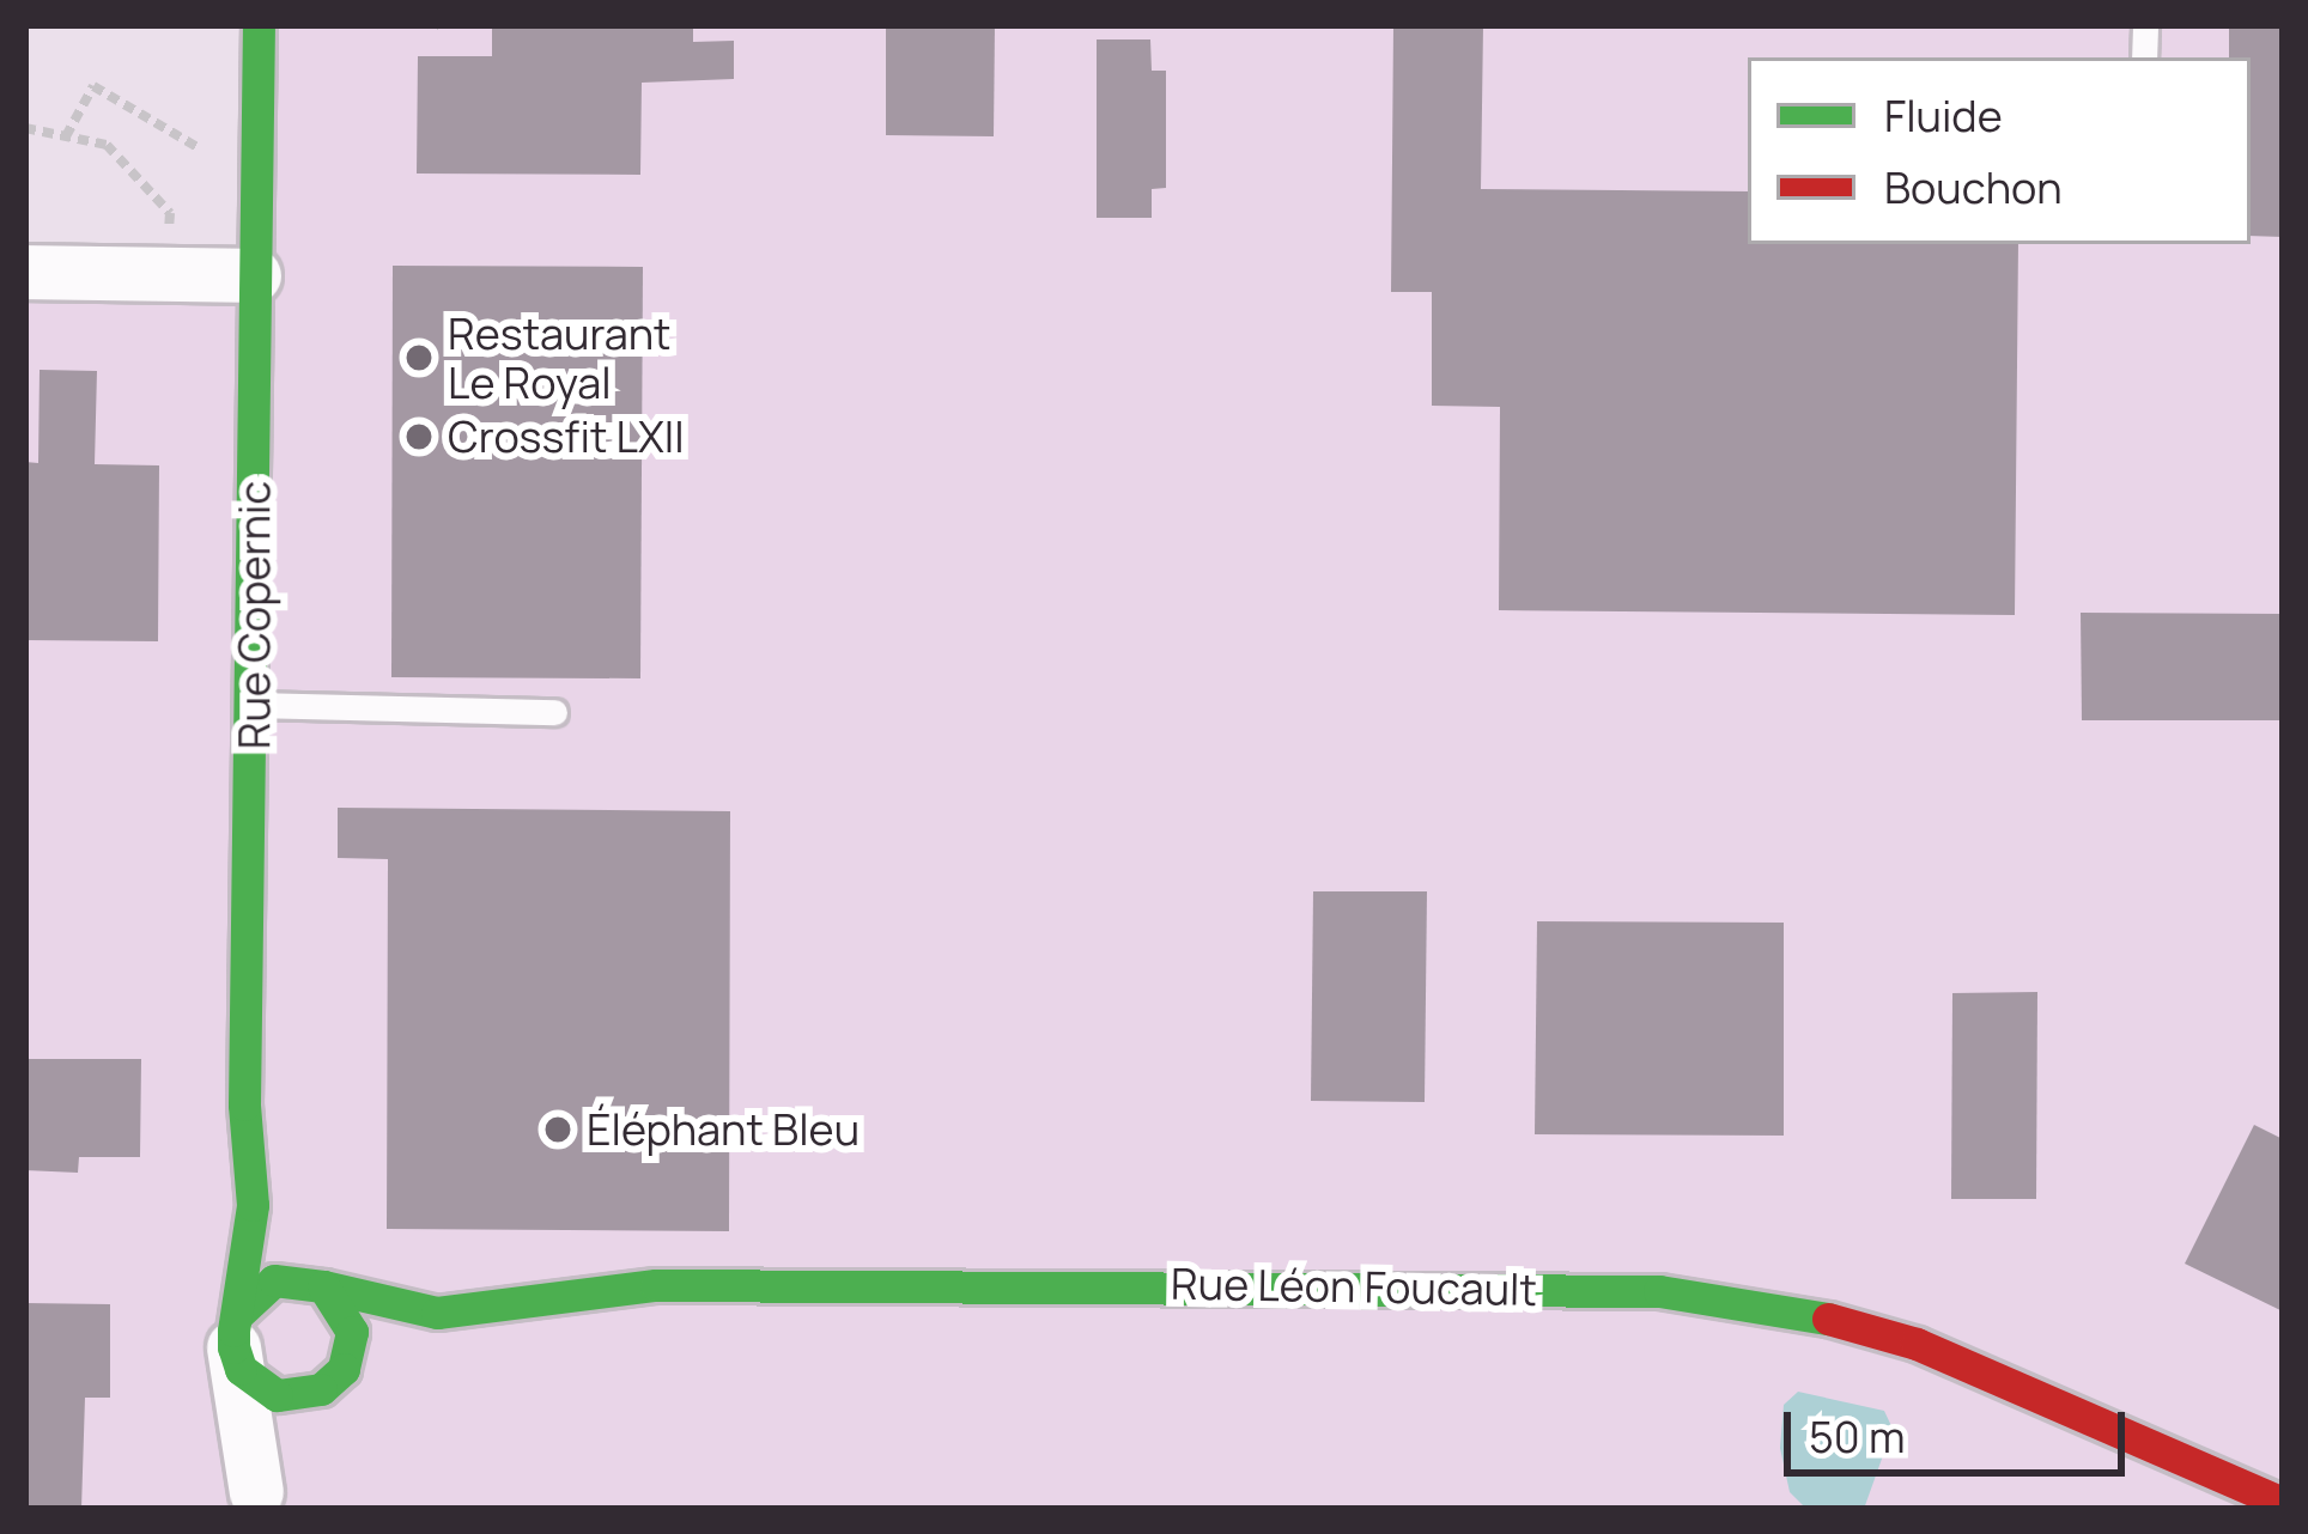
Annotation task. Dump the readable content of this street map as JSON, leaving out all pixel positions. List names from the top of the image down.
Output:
{
  "streets": {
    "street": ["Rue Copernic", "Rue Léon Foucault"]
  },
  "crossings": [
    ["Rue Copernic", "Rue Léon Foucault"]
  ],
  "places": ["Restaurant Le Royal", "Crossfit LXII", "Éléphant Bleu"],
  "legend": ["Fluide", "Bouchon"],
  "scale_bar": "50 m"
}
